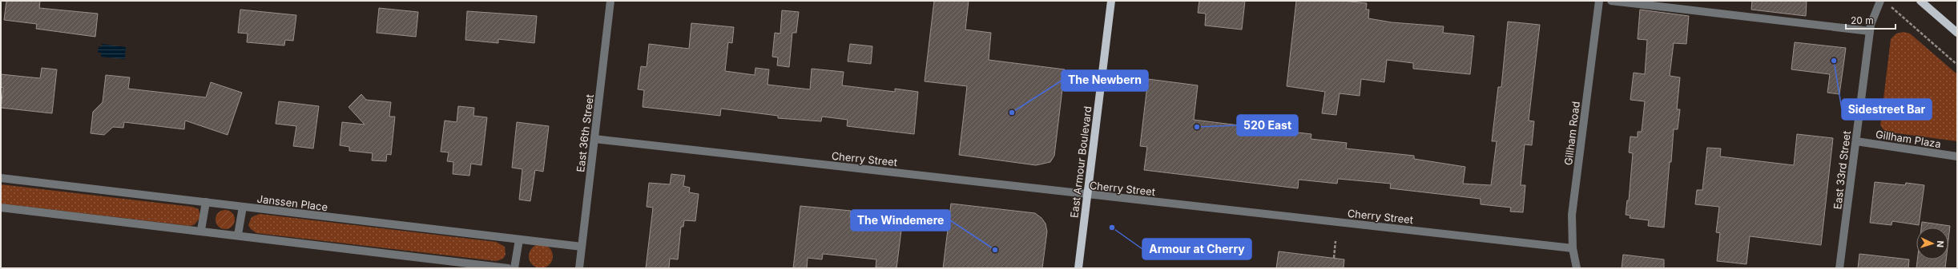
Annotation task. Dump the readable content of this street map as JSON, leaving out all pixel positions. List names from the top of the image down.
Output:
{
  "streets": {
    "main road": ["East Armour Boulevard"],
    "street": [
      "East 36th Street",
      "Gillham Road",
      "Gillham Plaza",
      "Cherry Street",
      "East 33rd Street",
      "Janssen Place"
    ]
  },
  "crossings": [
    ["East 36th Street", "Cherry Street"],
    ["East 36th Street", "Janssen Place"],
    ["Gillham Road", "Cherry Street"],
    ["Gillham Plaza", "East 33rd Street"],
    ["Cherry Street", "East Armour Boulevard"]
  ],
  "places": [
    "Sidestreet Bar",
    "The Newbern",
    "520 East",
    "Armour at Cherry",
    "The Windemere"
  ],
  "scale_bar": "20 m",
  "north": "right"
}
